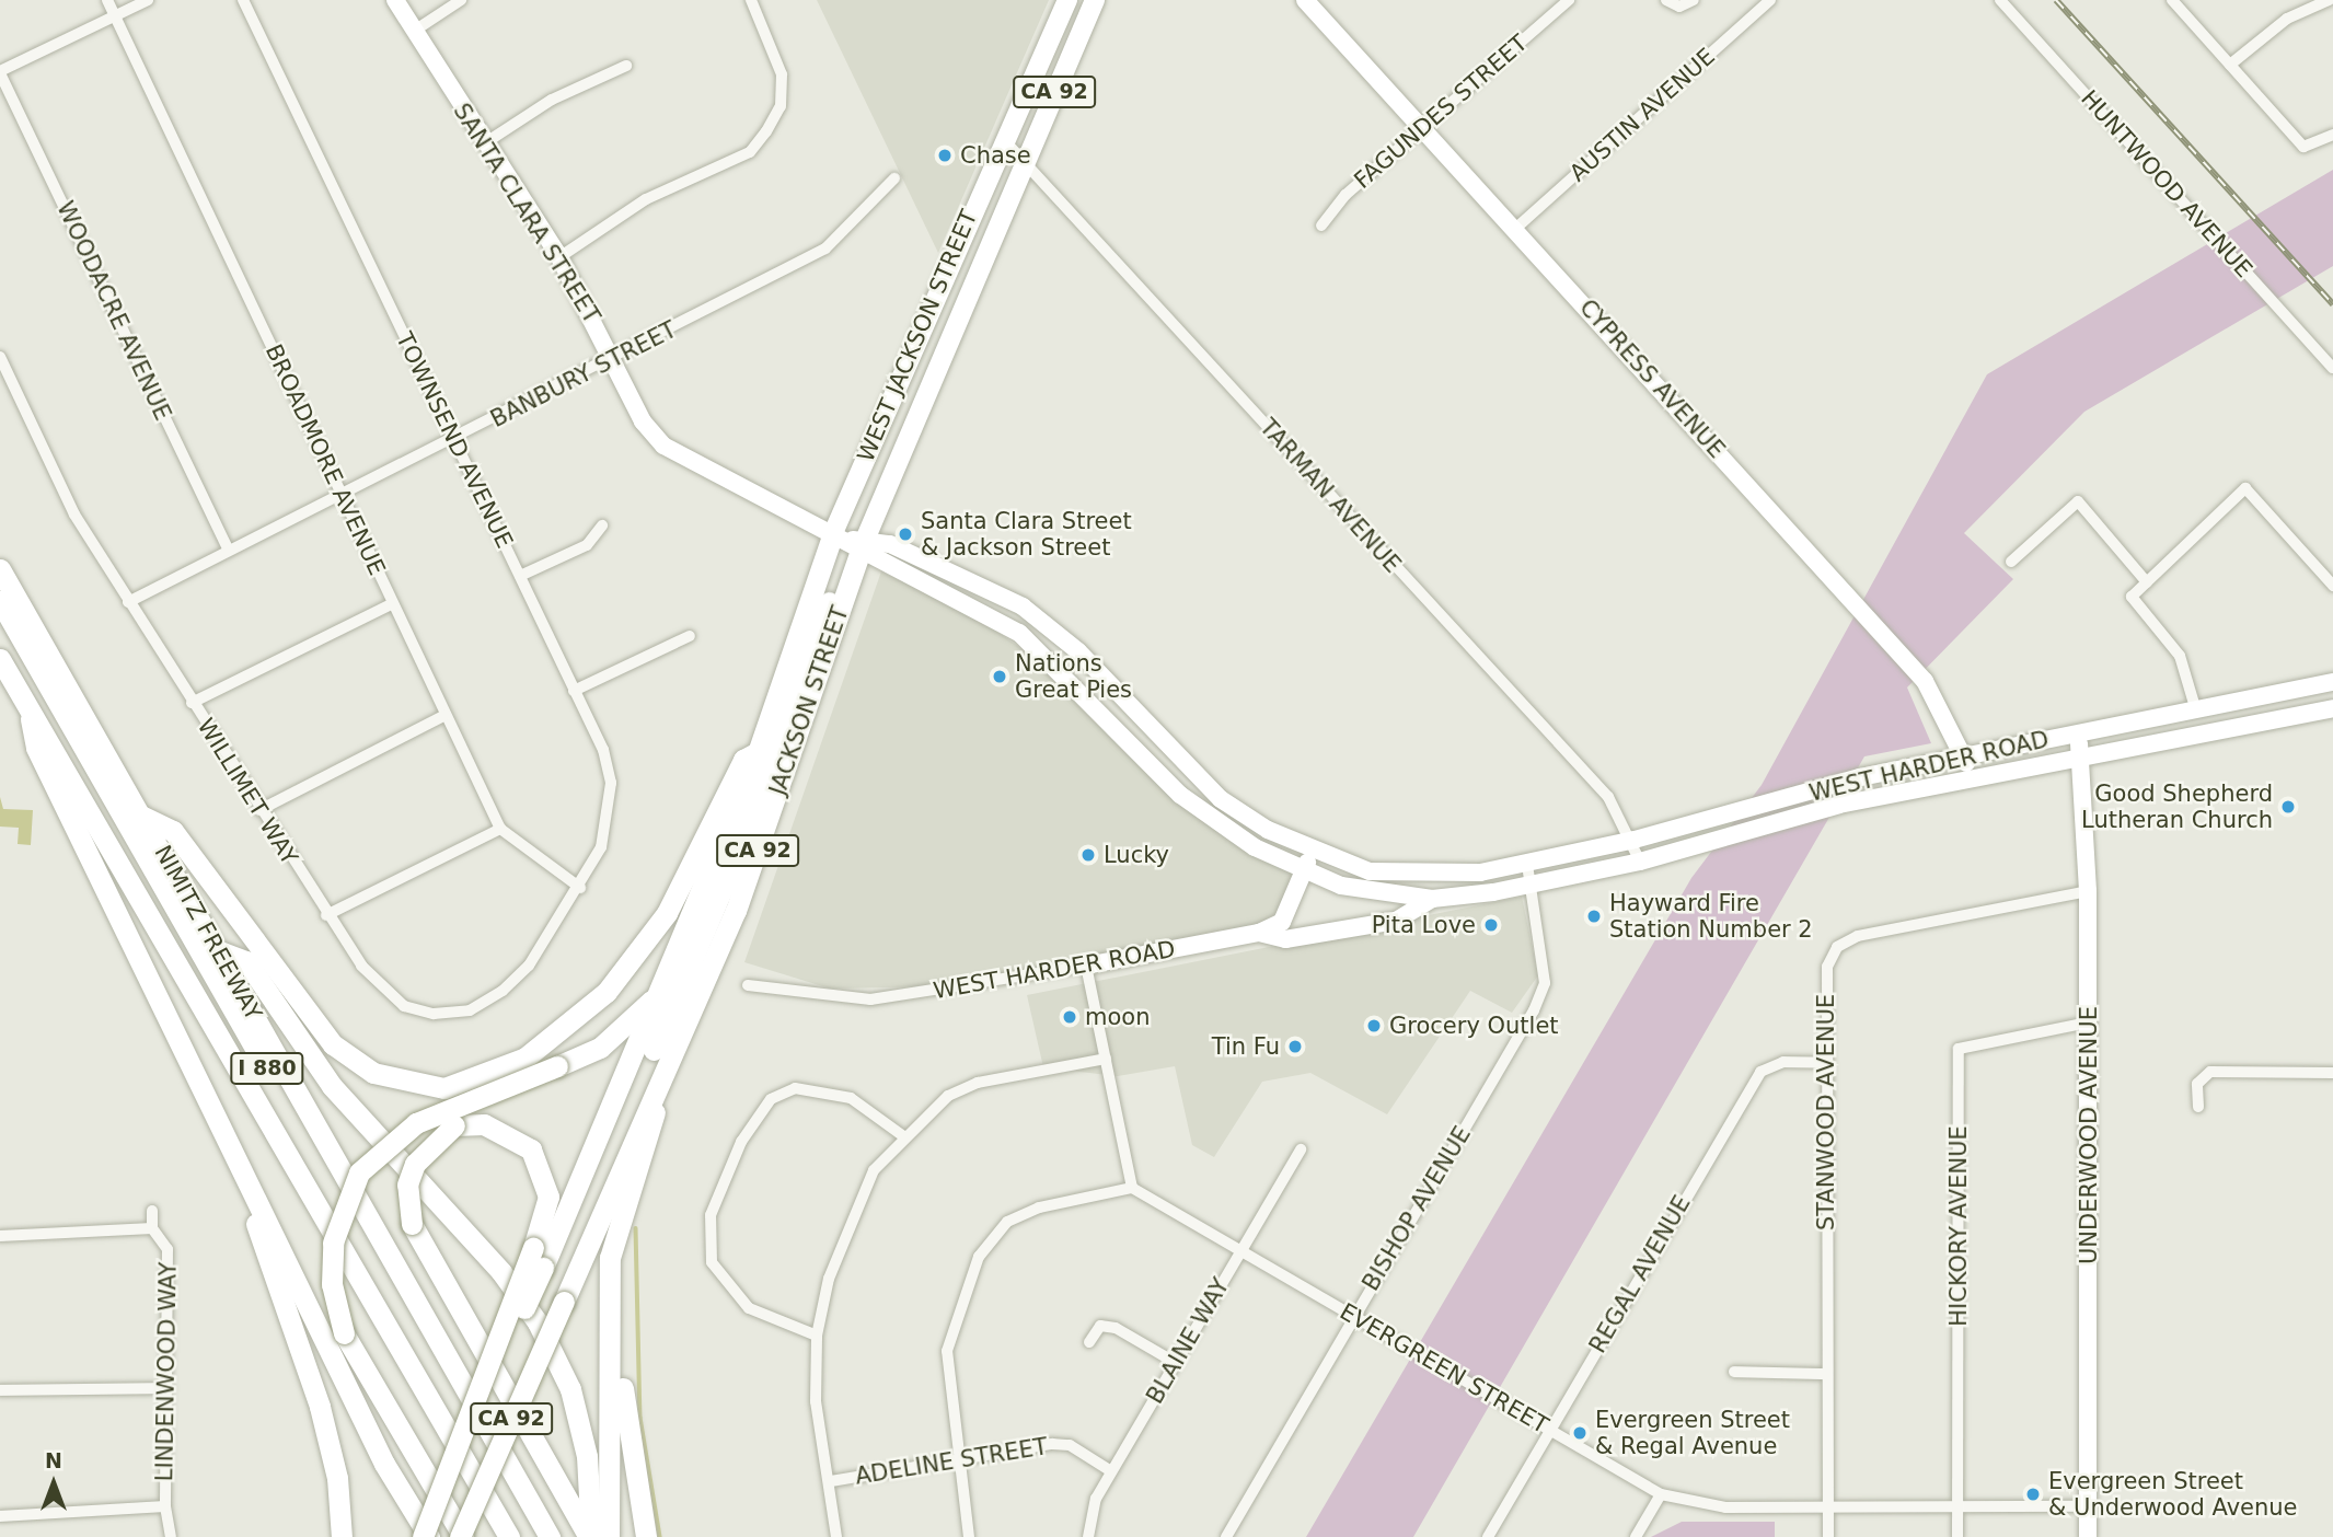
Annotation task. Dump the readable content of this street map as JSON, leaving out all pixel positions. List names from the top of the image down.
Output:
{
  "streets": {
    "highway": [
      "CA 92",
      "JACKSON STREET",
      "NIMITZ FREEWAY",
      "I 880"
    ],
    "main road": [
      "SANTA CLARA STREET",
      "WEST JACKSON STREET",
      "CYPRESS AVENUE",
      "WEST HARDER ROAD",
      "UNDERWOOD AVENUE"
    ],
    "street": [
      "FAGUNDES STREET",
      "AUSTIN AVENUE",
      "HUNTWOOD AVENUE",
      "WOODACRE AVENUE",
      "BANBURY STREET",
      "TOWNSEND AVENUE",
      "BROADMORE AVENUE",
      "TARMAN AVENUE",
      "WILLIMET WAY",
      "STANWOOD AVENUE",
      "BISHOP AVENUE",
      "HICKORY AVENUE",
      "REGAL AVENUE",
      "BLAINE WAY",
      "EVERGREEN STREET",
      "LINDENWOOD WAY",
      "ADELINE STREET"
    ]
  },
  "crossings": [
    ["CA 92", "WEST JACKSON STREET"],
    ["CA 92", "TARMAN AVENUE"],
    ["CA 92", "JACKSON STREET"],
    ["FAGUNDES STREET", "CYPRESS AVENUE"],
    ["AUSTIN AVENUE", "CYPRESS AVENUE"],
    ["SANTA CLARA STREET", "WEST JACKSON STREET"],
    ["SANTA CLARA STREET", "BANBURY STREET"],
    ["SANTA CLARA STREET", "JACKSON STREET"],
    ["SANTA CLARA STREET", "WEST HARDER ROAD"],
    ["SANTA CLARA STREET", "BISHOP AVENUE"],
    ["WOODACRE AVENUE", "BANBURY STREET"],
    ["WEST JACKSON STREET", "TARMAN AVENUE"],
    ["WEST JACKSON STREET", "JACKSON STREET"],
    ["BANBURY STREET", "TOWNSEND AVENUE"],
    ["BANBURY STREET", "BROADMORE AVENUE"],
    ["BANBURY STREET", "WILLIMET WAY"],
    ["CYPRESS AVENUE", "WEST HARDER ROAD"],
    ["TOWNSEND AVENUE", "BROADMORE AVENUE"],
    ["TOWNSEND AVENUE", "WILLIMET WAY"],
    ["BROADMORE AVENUE", "WILLIMET WAY"],
    ["TARMAN AVENUE", "WEST HARDER ROAD"],
    ["WEST HARDER ROAD", "UNDERWOOD AVENUE"],
    ["WEST HARDER ROAD", "BISHOP AVENUE"],
    ["NIMITZ FREEWAY", "I 880"],
    ["STANWOOD AVENUE", "UNDERWOOD AVENUE"],
    ["STANWOOD AVENUE", "REGAL AVENUE"],
    ["STANWOOD AVENUE", "EVERGREEN STREET"],
    ["UNDERWOOD AVENUE", "HICKORY AVENUE"],
    ["UNDERWOOD AVENUE", "EVERGREEN STREET"],
    ["BISHOP AVENUE", "EVERGREEN STREET"],
    ["HICKORY AVENUE", "EVERGREEN STREET"],
    ["REGAL AVENUE", "EVERGREEN STREET"],
    ["BLAINE WAY", "EVERGREEN STREET"],
    ["BLAINE WAY", "ADELINE STREET"]
  ],
  "places": [
    "Chase",
    "Santa Clara Street & Jackson Street",
    "Nations Great Pies",
    "Good Shepherd Lutheran Church",
    "Lucky",
    "Hayward Fire Station Number 2",
    "Pita Love",
    "moon",
    "Grocery Outlet",
    "Tin Fu",
    "Evergreen Street & Regal Avenue",
    "Evergreen Street & Underwood Avenue"
  ],
  "north": "top"
}
